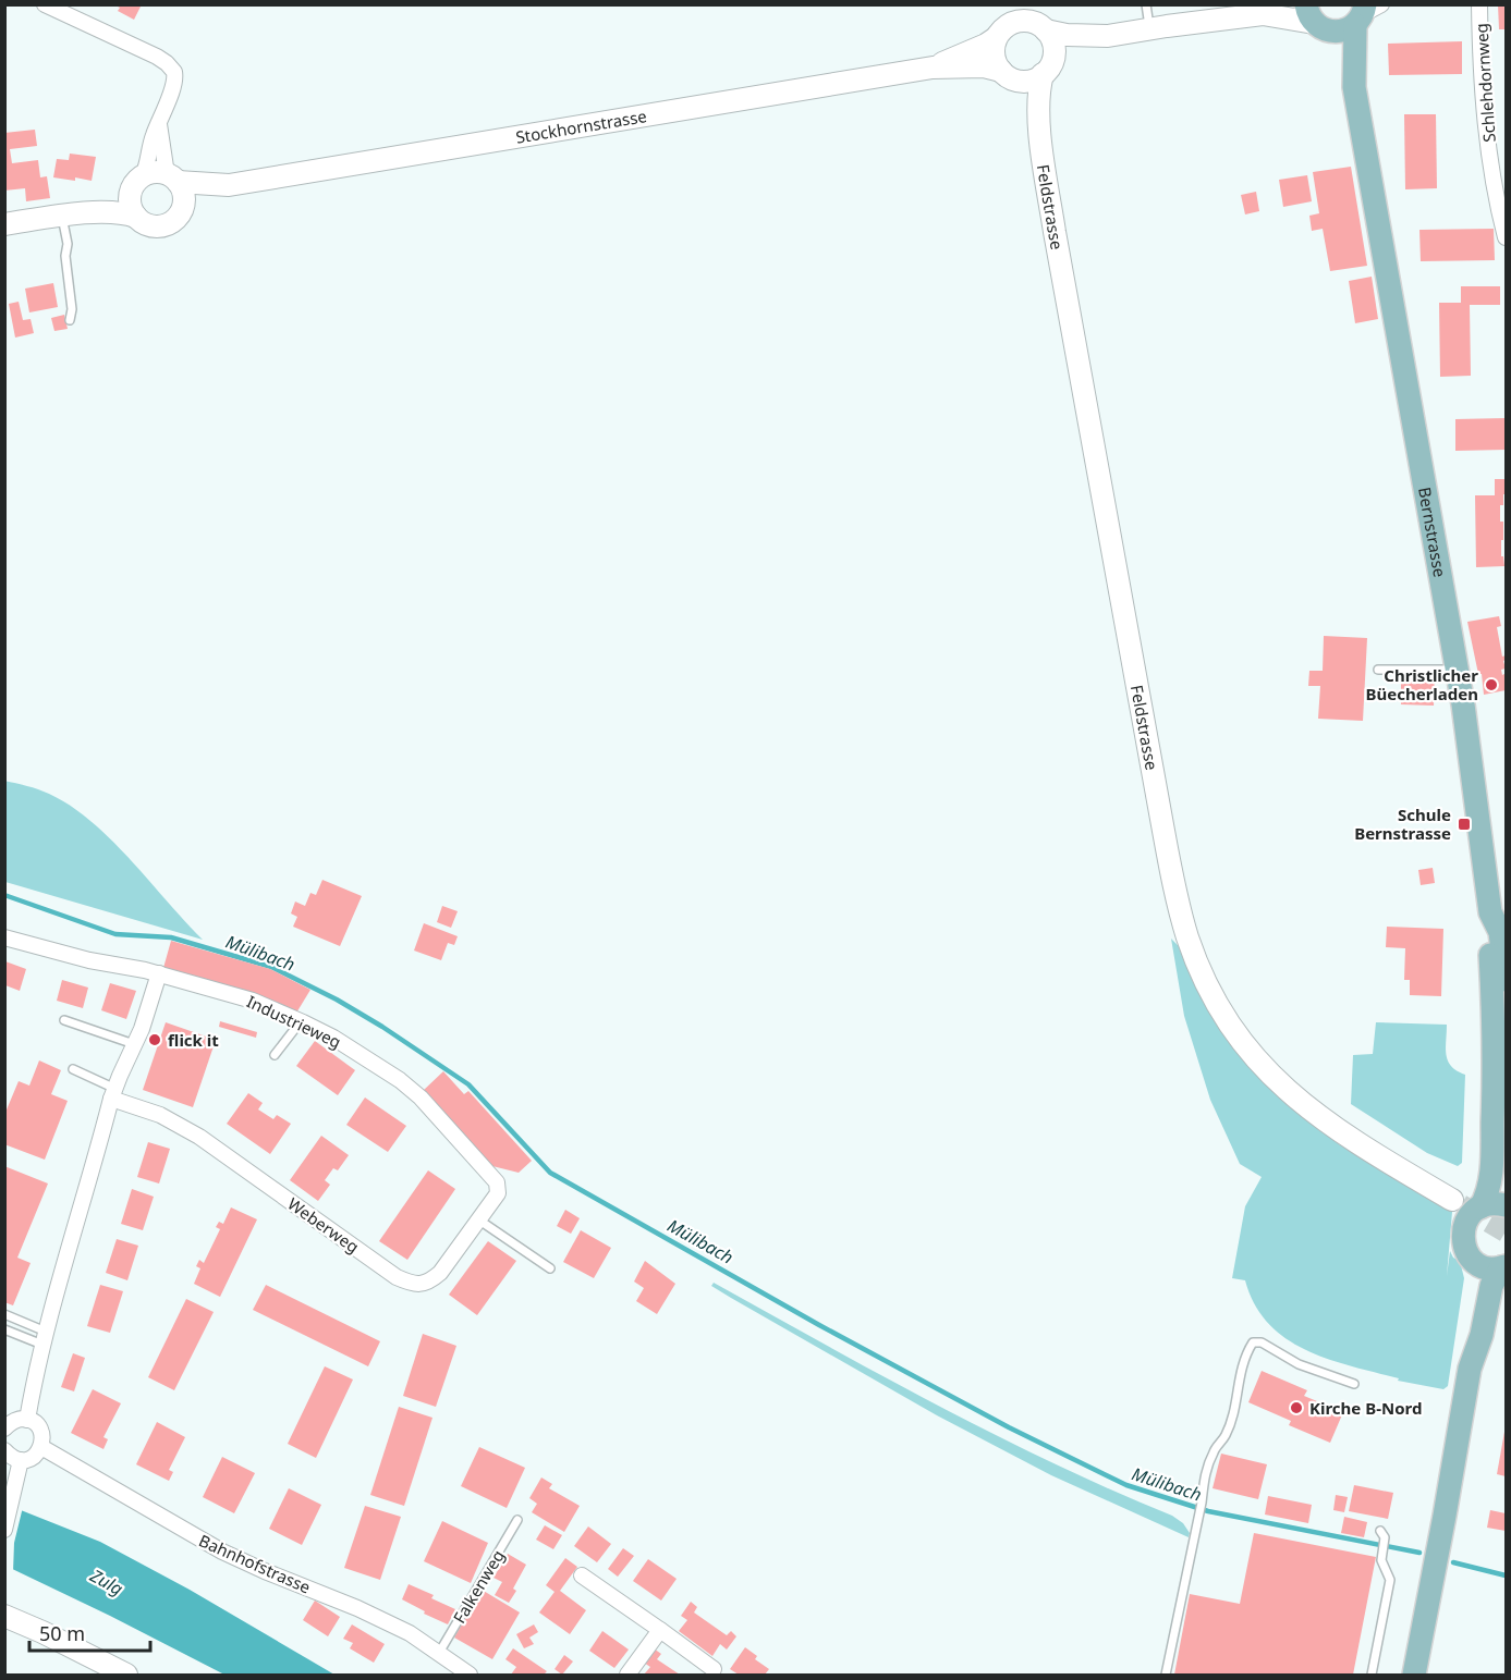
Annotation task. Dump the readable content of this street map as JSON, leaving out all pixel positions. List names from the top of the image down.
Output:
{
  "streets": {
    "main road": ["Stockhornstrasse", "Feldstrasse", "Bernstrasse"],
    "street": [
      "Schlehdornweg",
      "Industrieweg",
      "Weberweg",
      "Bahnhofstrasse"
    ],
    "lane": ["Falkenweg"]
  },
  "crossings": [
    ["Stockhornstrasse", "Feldstrasse"],
    ["Industrieweg", "Weberweg"],
    ["Bahnhofstrasse", "Falkenweg"]
  ],
  "water": ["Mülibach", "Zulg"],
  "places": {
    "other": ["Christlicher Büecherladen", "flick it", "Kirche B-Nord"],
    "transit": ["Schule Bernstrasse"]
  },
  "scale_bar": "50 m"
}
